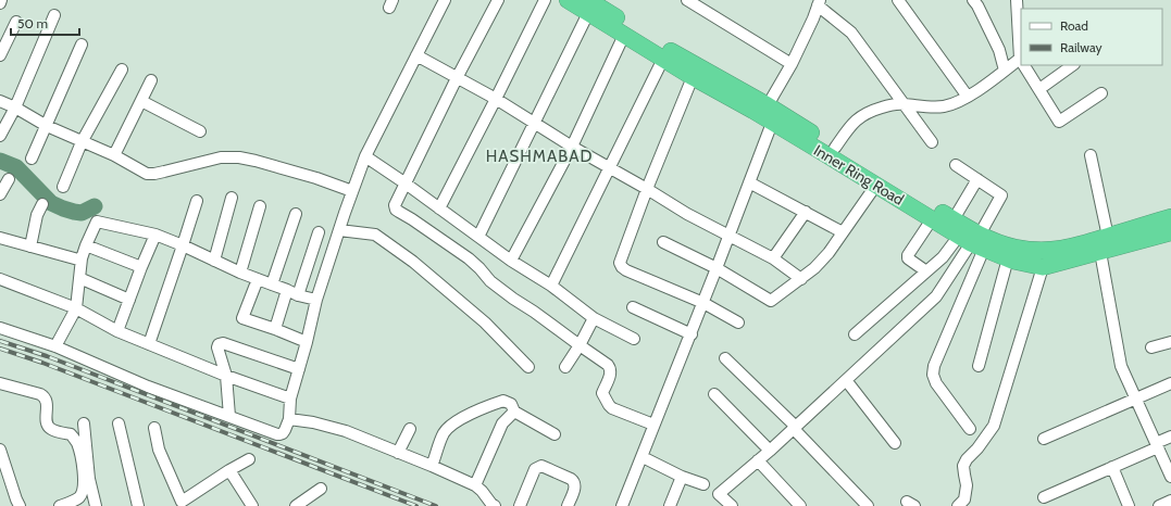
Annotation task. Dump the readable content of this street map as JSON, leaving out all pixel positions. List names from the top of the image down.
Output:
{
  "streets": {
    "highway": ["Inner Ring Road"]
  },
  "districts": ["HASHMABAD"],
  "legend": ["Road", "Railway"],
  "scale_bar": "50 m"
}
